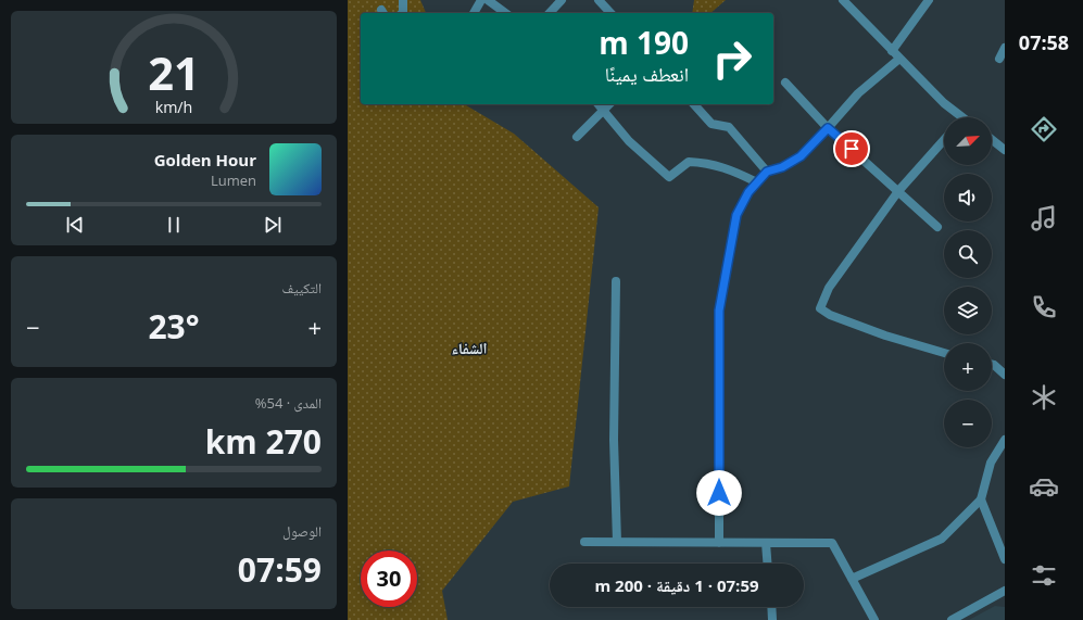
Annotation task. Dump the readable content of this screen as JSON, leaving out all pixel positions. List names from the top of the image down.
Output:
{
  "districts": ["الشفاء"],
  "north": "top right",
  "page": {
    "tabs": "07:58",
    "turn": ["190 m", "انعطف يمينًا"],
    "map_buttons": ["+", "−"],
    "song": ["Golden Hour", "Lumen"],
    "tile": [
      "التكييف",
      ["المدى · 54%", "270 km"],
      ["الوصول", "07:59"]
    ],
    "heat": ["−", "23°", "+"],
    "limit": "30",
    "trip": "07:59 · 1 دقيقة · 200 m",
    "gauge": ["21", "km/h"]
  }
}
